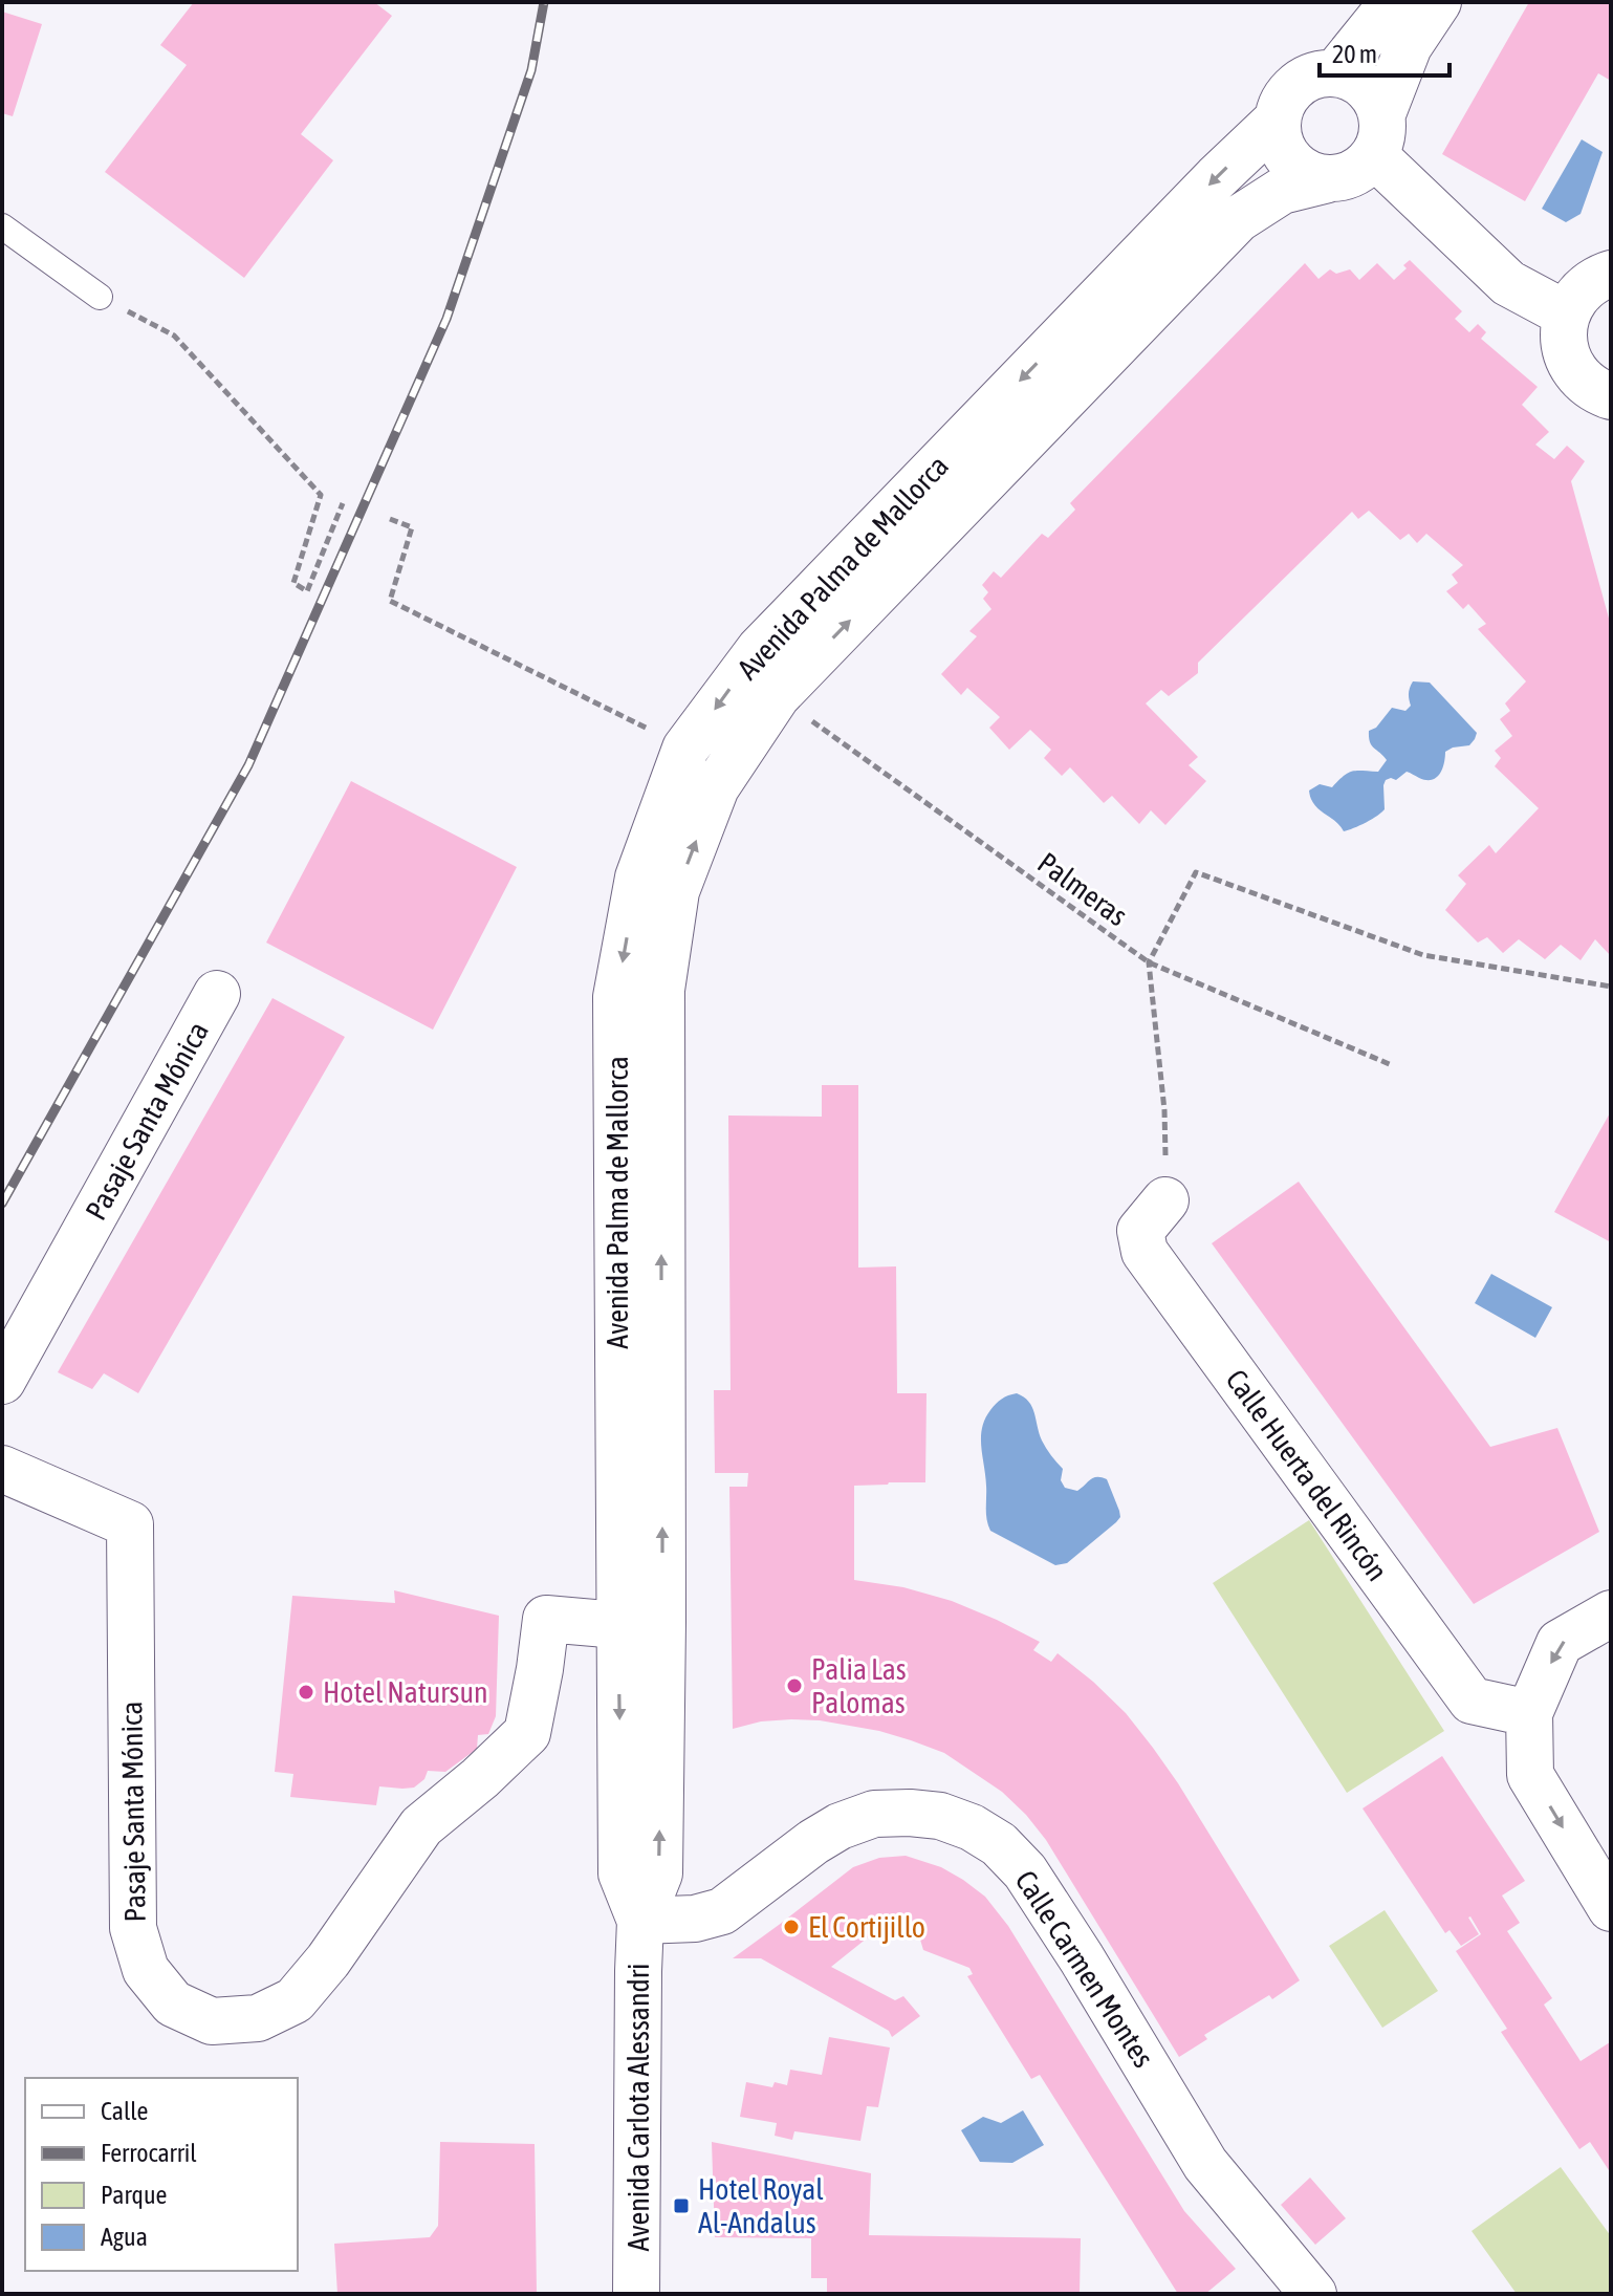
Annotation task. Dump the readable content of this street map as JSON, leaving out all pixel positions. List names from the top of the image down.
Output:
{
  "streets": {
    "main road": [
      "Avenida Palma de Mallorca",
      "Pasaje Santa Mónica",
      "Calle Huerta del Rincón",
      "Calle Carmen Montes",
      "Avenida Carlota Alessandri"
    ],
    "path": ["Palmeras"]
  },
  "crossings": [
    ["Avenida Palma de Mallorca", "Palmeras"],
    ["Avenida Palma de Mallorca", "Pasaje Santa Mónica"],
    ["Avenida Palma de Mallorca", "Avenida Carlota Alessandri"],
    ["Pasaje Santa Mónica", "Avenida Carlota Alessandri"],
    ["Calle Carmen Montes", "Avenida Carlota Alessandri"]
  ],
  "places": {
    "other": ["Palia Las Palomas", "Hotel Natursun", "El Cortijillo"],
    "transit": ["Hotel Royal Al-Andalus"]
  },
  "legend": [
    "Calle",
    "Ferrocarril",
    "Parque",
    "Agua"
  ],
  "scale_bar": "20 m"
}
